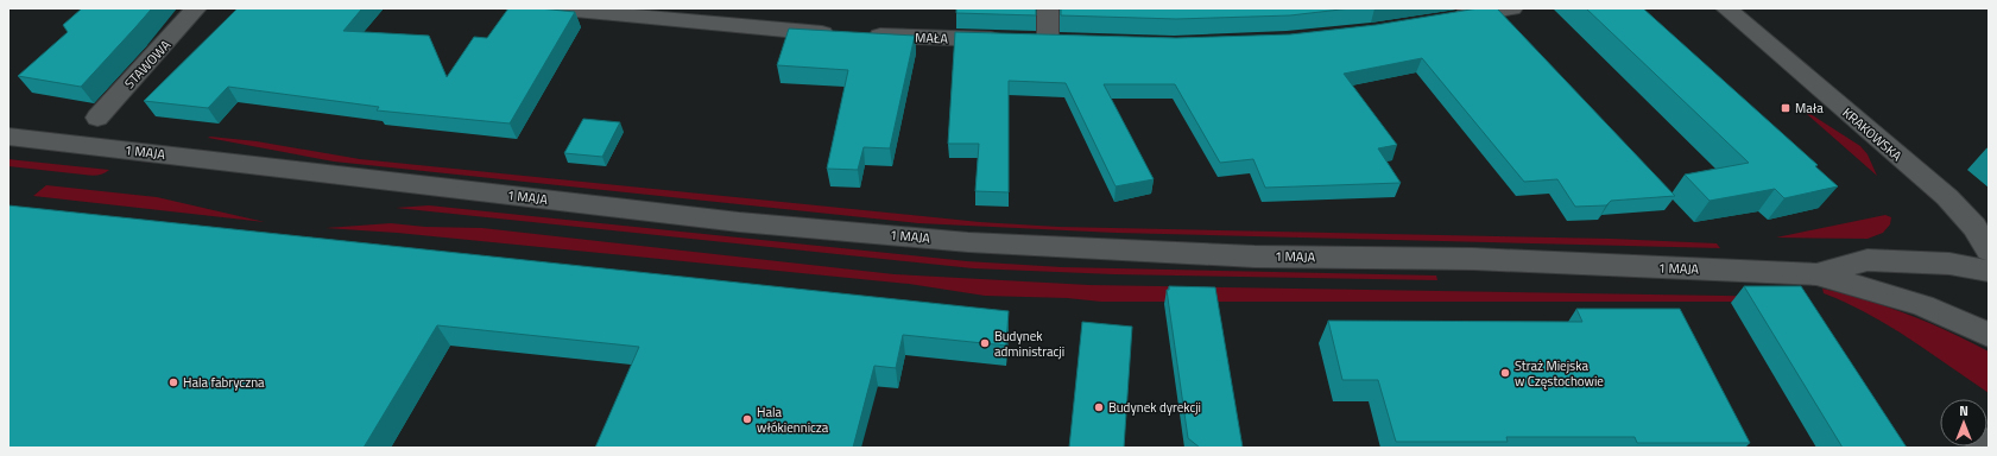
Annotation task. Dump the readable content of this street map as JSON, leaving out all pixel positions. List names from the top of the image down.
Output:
{
  "streets": {
    "main road": [
      "MAŁA",
      "STAWOWA",
      "KRAKOWSKA",
      "1 MAJA"
    ]
  },
  "places": {
    "transit": ["Mała"],
    "other": [
      "Budynek administracji",
      "Straż Miejska w Częstochowie",
      "Hala fabryczna",
      "Budynek dyrekcji",
      "Hala włókiennicza"
    ]
  },
  "north": "top"
}
